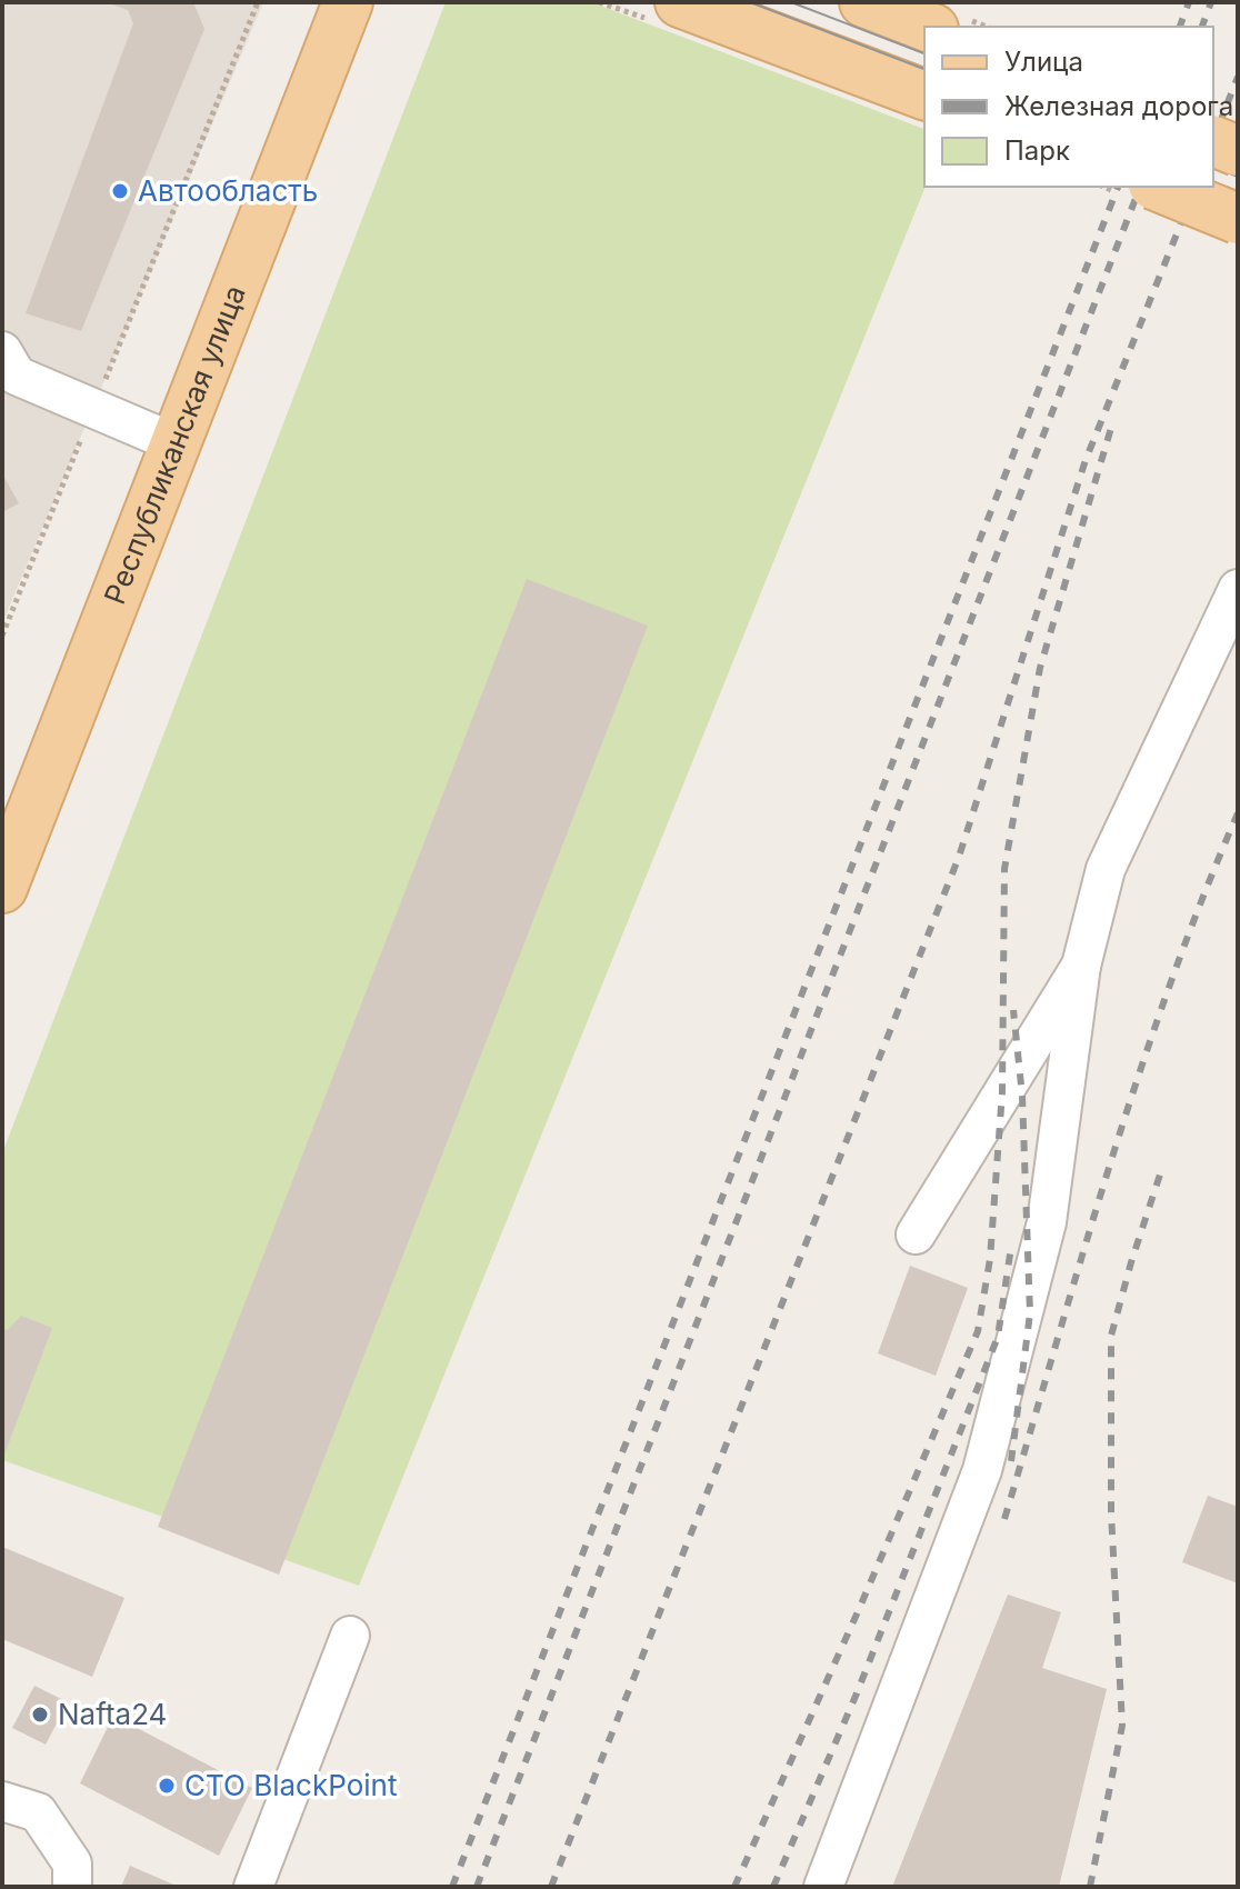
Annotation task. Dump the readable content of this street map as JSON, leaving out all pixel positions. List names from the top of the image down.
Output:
{
  "streets": {
    "main road": ["Республиканская улица"]
  },
  "places": ["Автообласть", "Nafta24", "СТО BlackPoint"],
  "legend": ["Улица", "Железная дорога", "Парк"]
}
